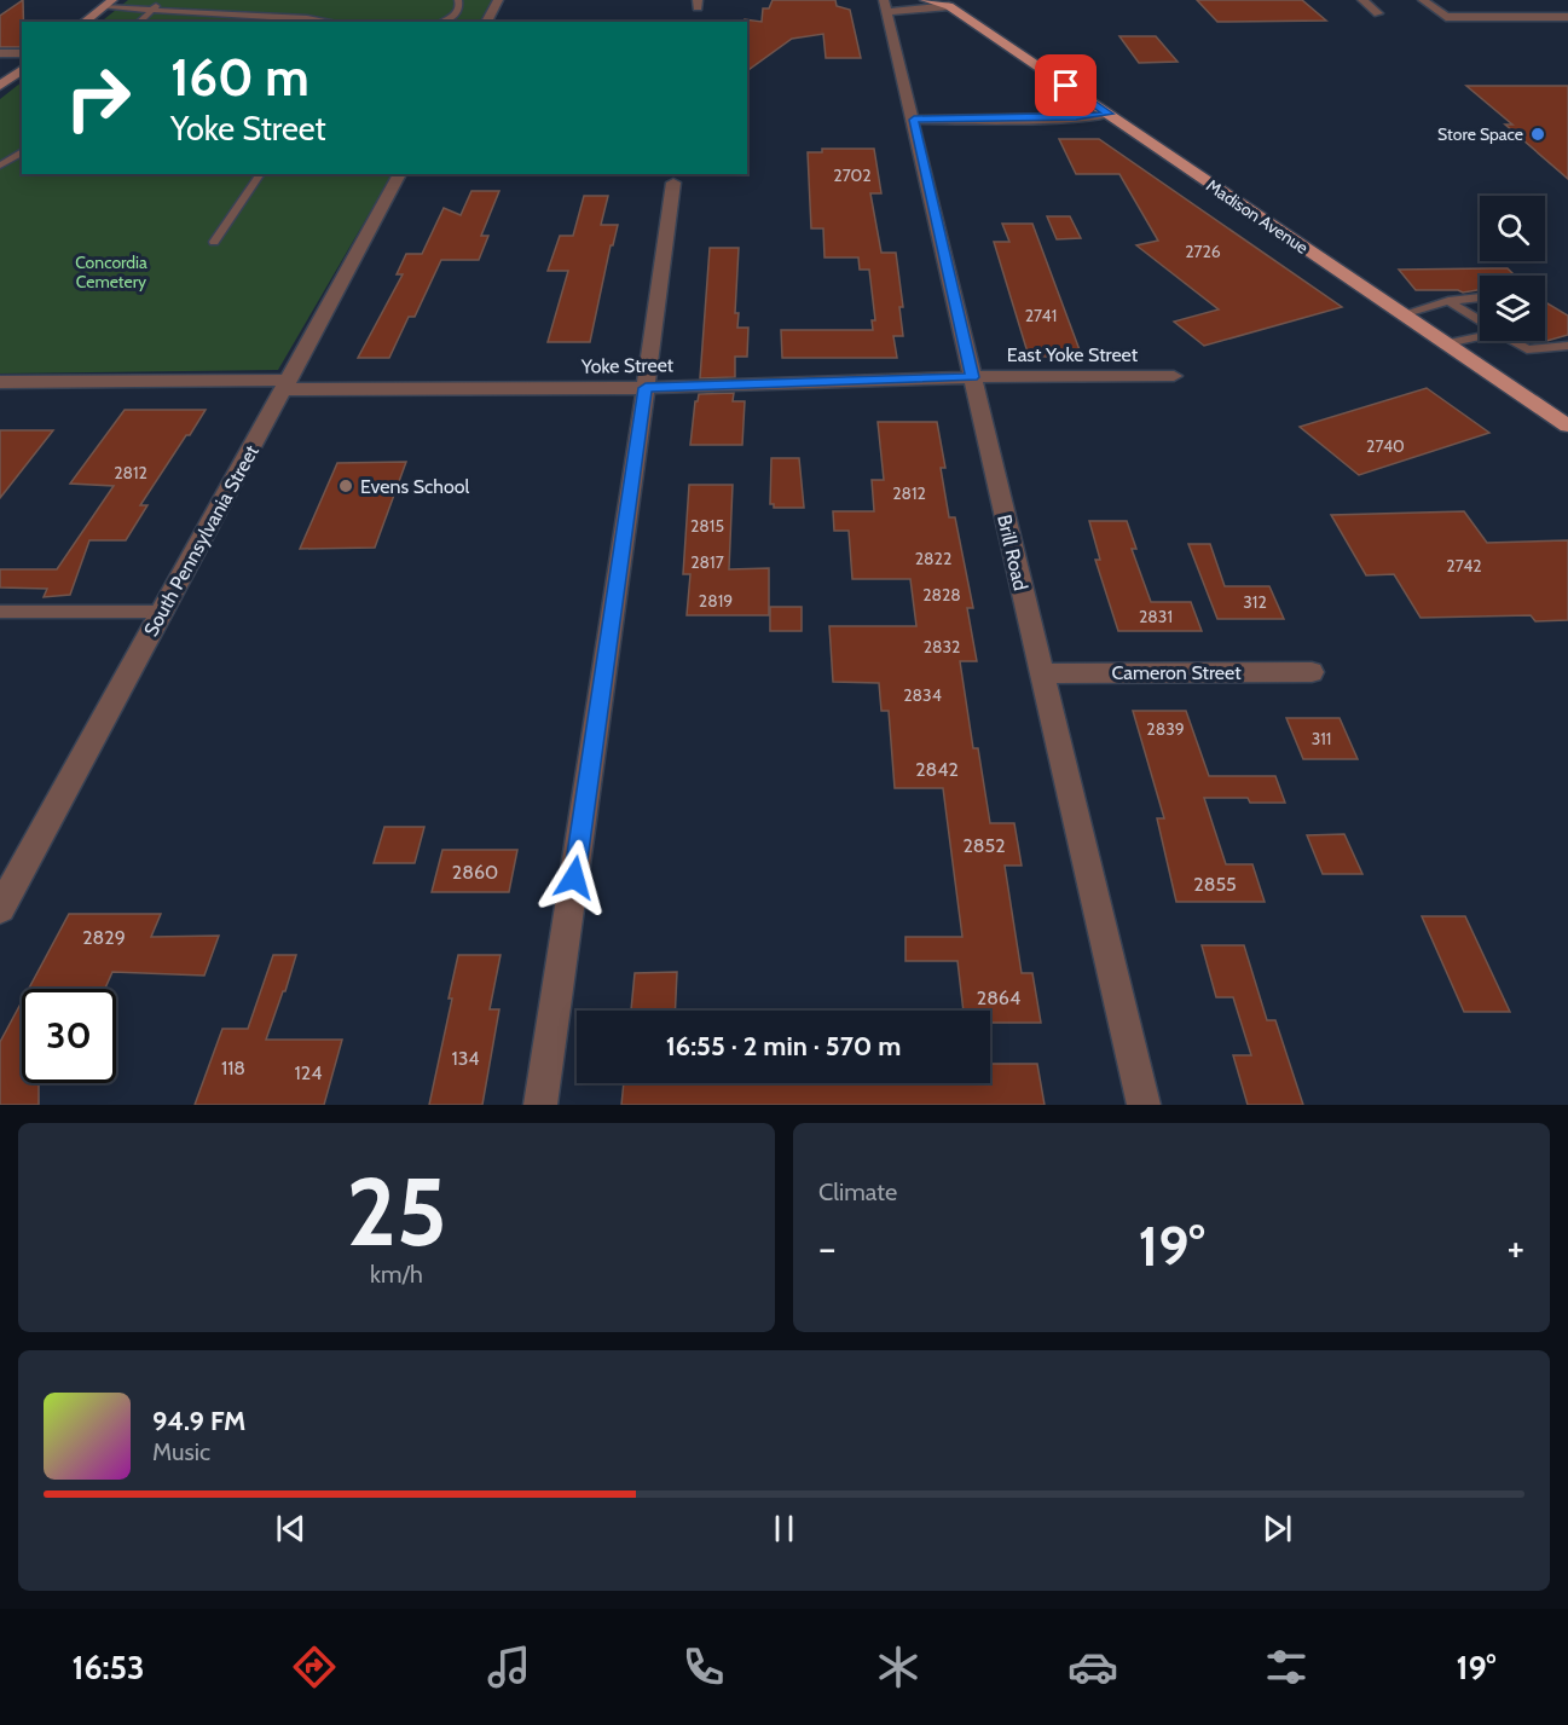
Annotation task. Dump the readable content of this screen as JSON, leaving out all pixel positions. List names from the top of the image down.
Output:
{
  "streets": {
    "main road": ["Madison Avenue"],
    "street": [
      "East Yoke Street",
      "Yoke Street",
      "South Pennsylvania Street",
      "Brill Road",
      "Cameron Street"
    ]
  },
  "crossings": [
    ["East Yoke Street", "Yoke Street"],
    ["East Yoke Street", "Brill Road"],
    ["Yoke Street", "South Pennsylvania Street"],
    ["Yoke Street", "Brill Road"],
    ["Brill Road", "Cameron Street"]
  ],
  "parks": ["Concordia Cemetery"],
  "places": ["Store Space", "Evens School"],
  "house_numbers": [
    "2702",
    "2726",
    "2741",
    "2740",
    "2812",
    "2812",
    "2815",
    "2822",
    "2817",
    "2742",
    "2828",
    "2819",
    "312",
    "2831",
    "2832",
    "2834",
    "2839",
    "311",
    "2842",
    "2852",
    "2860",
    "2855",
    "2829",
    "2864",
    "134",
    "118",
    "124"
  ],
  "page": {
    "turn": ["160 m", "Yoke Street"],
    "limit": "30",
    "trip": "16:55 · 2 min · 570 m",
    "tile": [
      ["25", "km/h"],
      "Climate"
    ],
    "heat": ["−", "19°", "+"],
    "song": ["94.9 FM", "Music"],
    "tabs": ["16:53", "19°"]
  }
}
